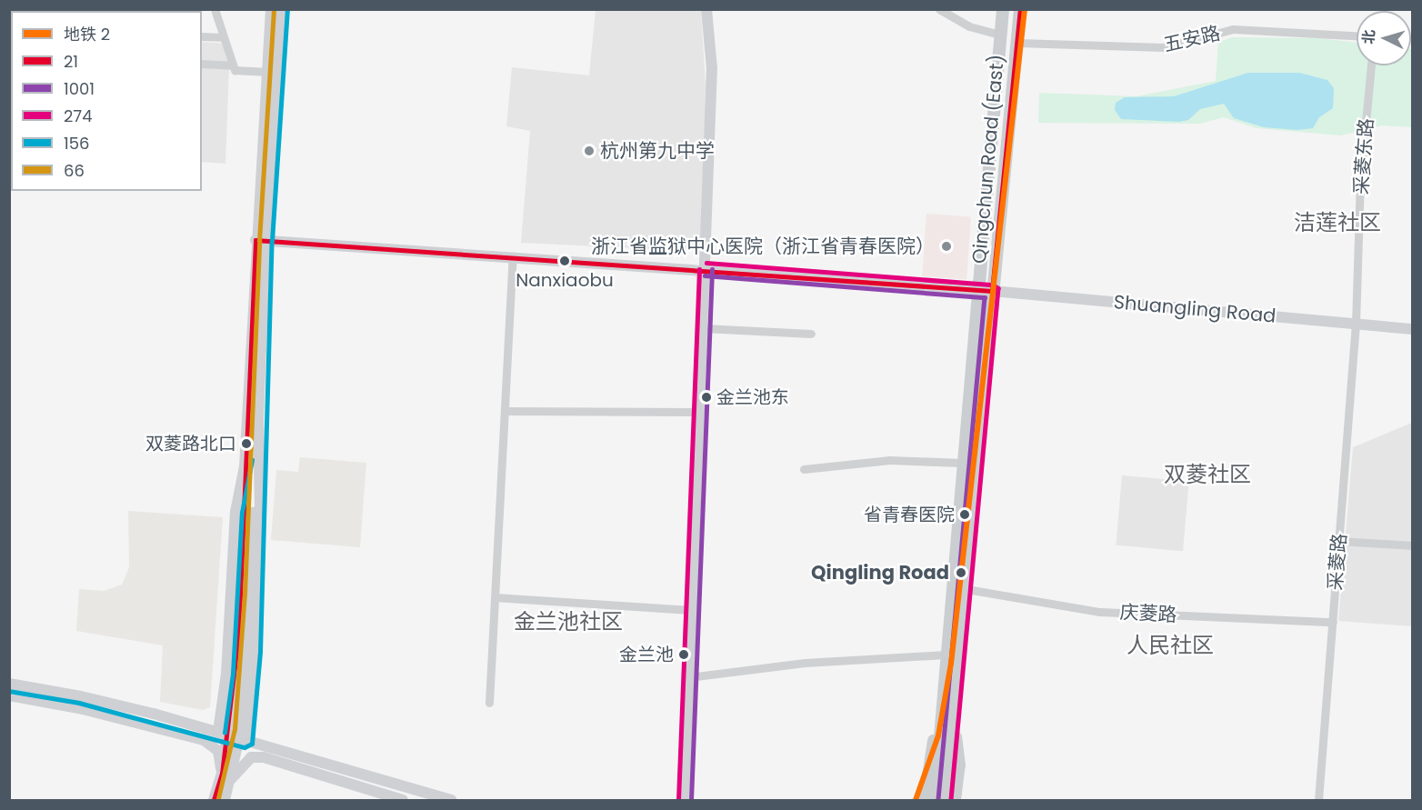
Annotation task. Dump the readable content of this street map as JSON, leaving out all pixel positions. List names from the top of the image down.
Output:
{
  "streets": {
    "main road": ["Qingchun Road (East)", "Shuangling Road"],
    "street": [
      "五安路",
      "采菱东路",
      "采菱路",
      "庆菱路"
    ]
  },
  "crossings": [
    ["五安路", "Qingchun Road (East)"],
    ["采菱东路", "Shuangling Road"],
    ["采菱东路", "采菱路"],
    ["Qingchun Road (East)", "Shuangling Road"],
    ["Qingchun Road (East)", "庆菱路"],
    ["Shuangling Road", "采菱路"],
    ["采菱路", "庆菱路"]
  ],
  "districts": [
    "洁莲社区",
    "双菱社区",
    "金兰池社区",
    "人民社区"
  ],
  "places": [
    "杭州第九中学",
    "浙江省监狱中心医院（浙江省青春医院）",
    "Nanxiaobu",
    "金兰池东",
    "双菱路北口",
    "省青春医院",
    "Qingling Road",
    "金兰池"
  ],
  "lines": [
    "metro line 2",
    "transit line 21",
    "transit line 156",
    "transit line 66",
    "transit line 274",
    "transit line 1001"
  ],
  "legend": [
    "地铁 2",
    "21",
    "1001",
    "274",
    "156",
    "66"
  ],
  "north": "left"
}
